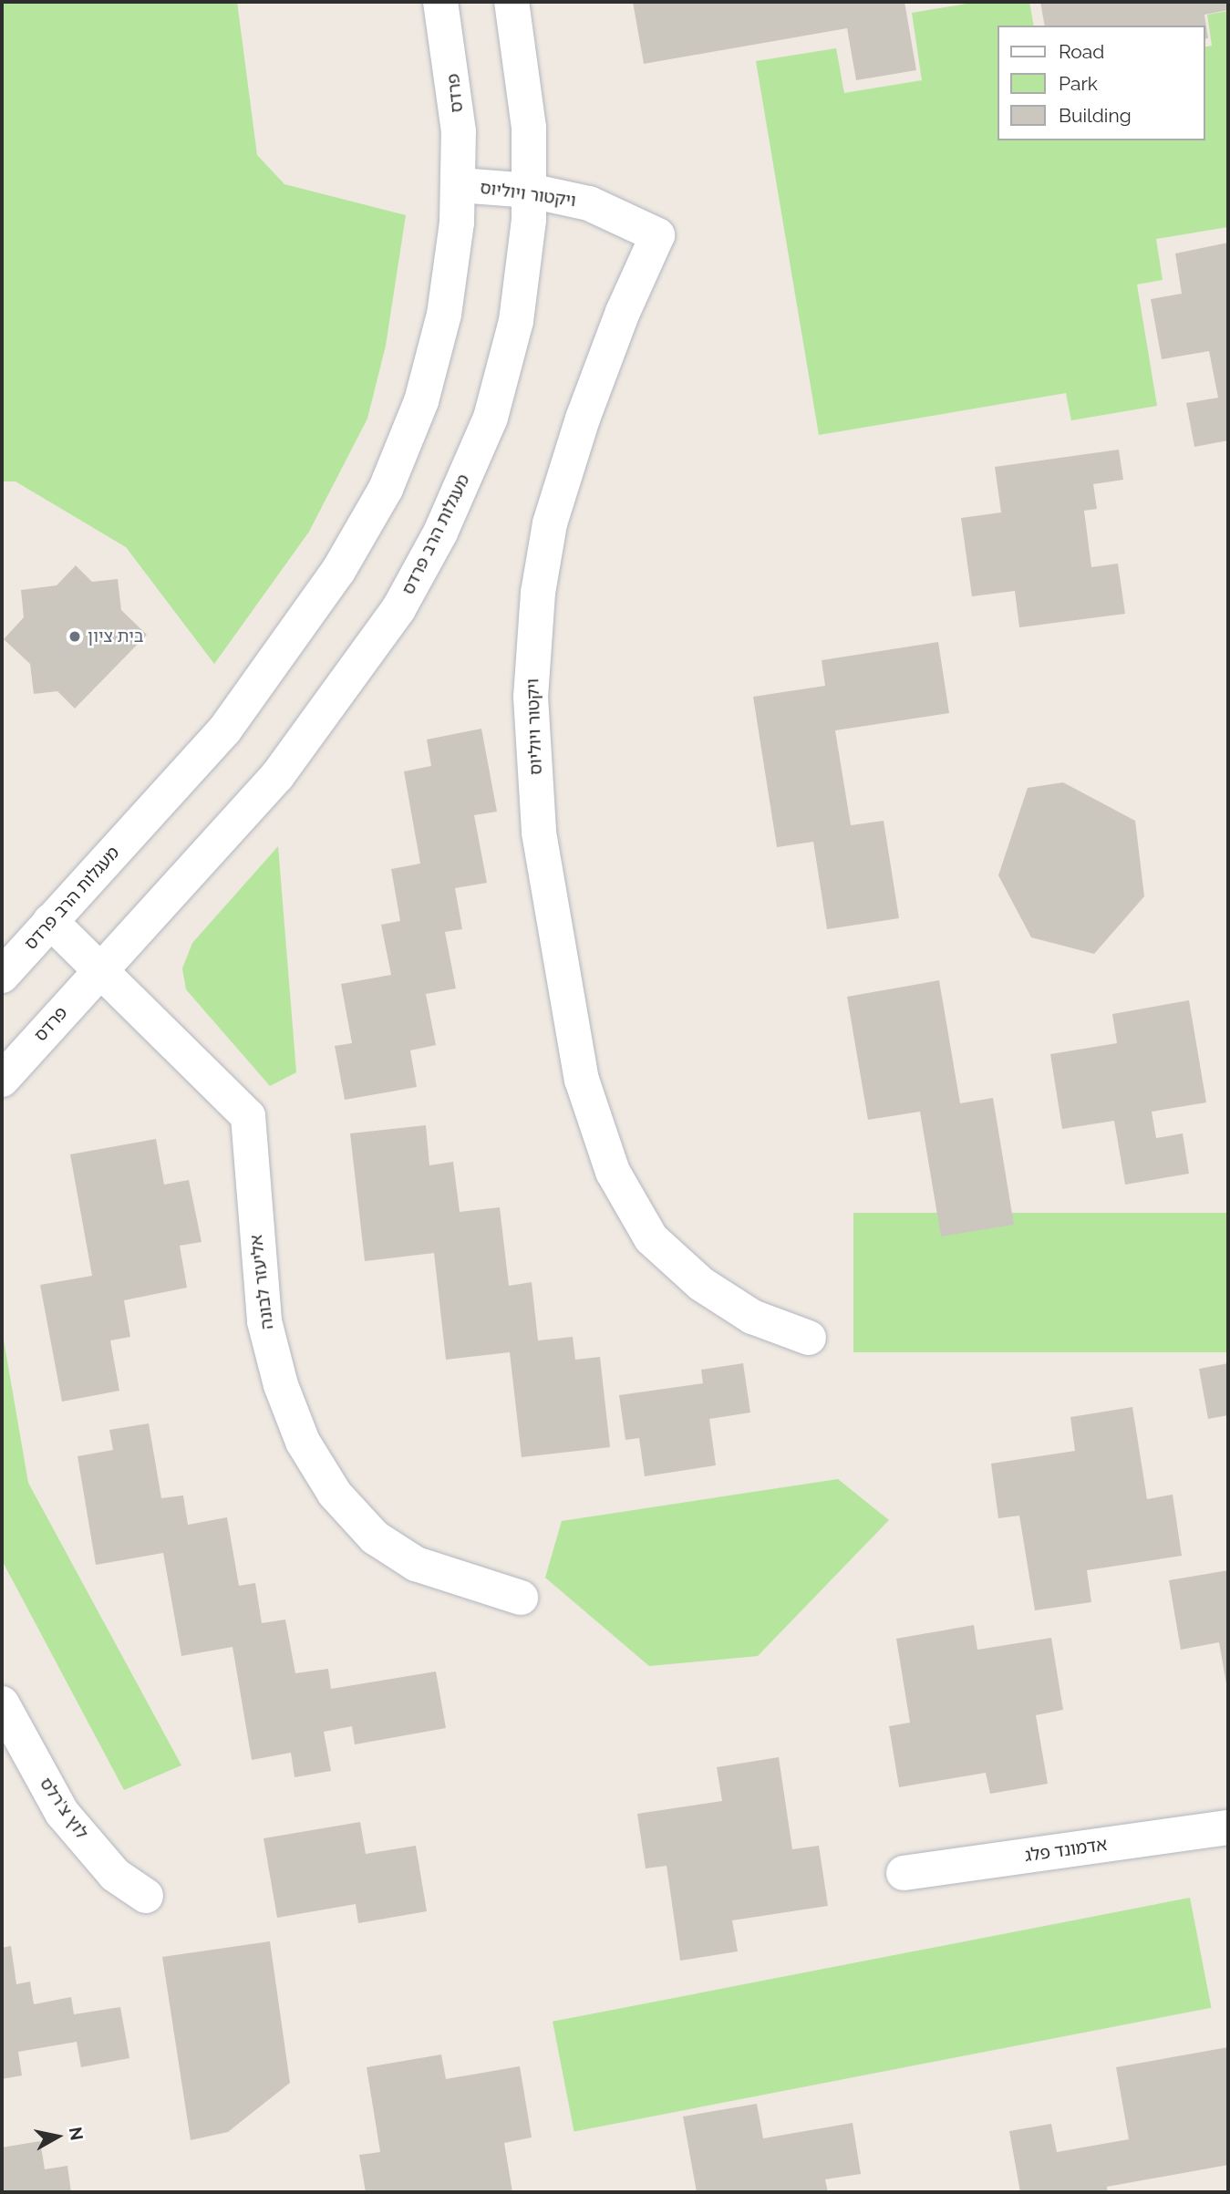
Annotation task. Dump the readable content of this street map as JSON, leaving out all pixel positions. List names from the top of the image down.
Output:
{
  "streets": {
    "street": [
      "פרדס",
      "ויקטור ויוליוס",
      "מעגלות הרב פרדס",
      "אליעזר לבונה",
      "לוץ צ'רלס",
      "אדמונד פלג"
    ]
  },
  "crossings": [
    ["פרדס", "ויקטור ויוליוס"],
    ["פרדס", "מעגלות הרב פרדס"],
    ["פרדס", "אליעזר לבונה"],
    ["ויקטור ויוליוס", "מעגלות הרב פרדס"],
    ["מעגלות הרב פרדס", "אליעזר לבונה"]
  ],
  "places": ["בית ציון"],
  "legend": ["Road", "Park", "Building"],
  "north": "right"
}
